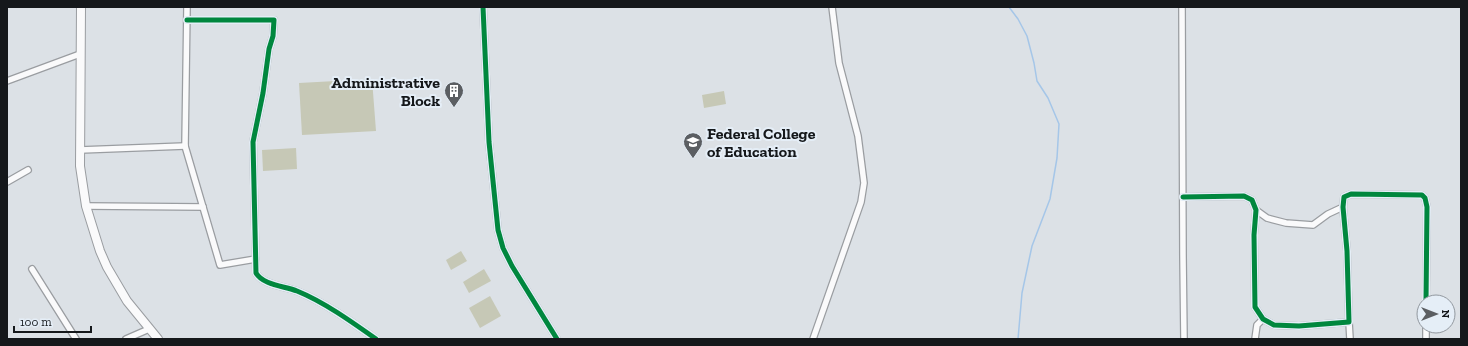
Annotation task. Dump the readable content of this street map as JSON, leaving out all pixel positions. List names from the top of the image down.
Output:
{
  "places": {
    "building": ["Administrative Block"],
    "school or university": ["Federal College of Education"]
  },
  "scale_bar": "100 m",
  "north": "right"
}
